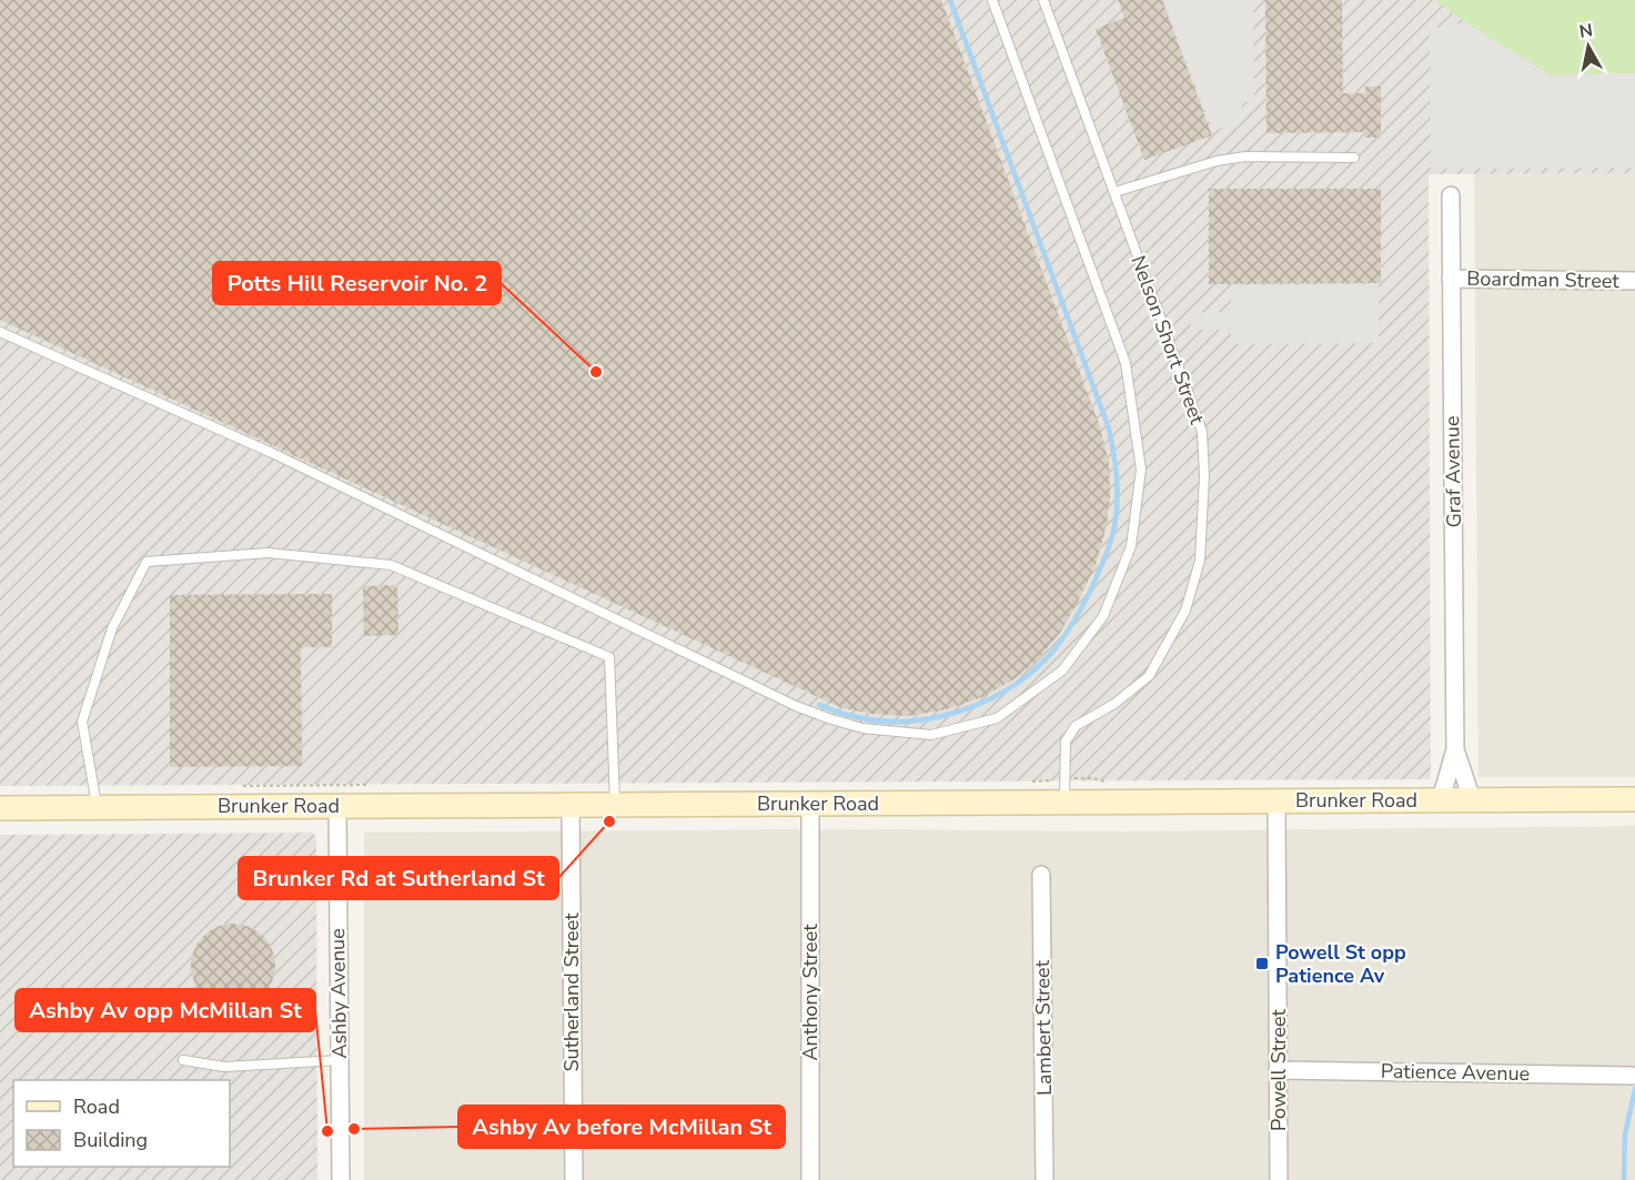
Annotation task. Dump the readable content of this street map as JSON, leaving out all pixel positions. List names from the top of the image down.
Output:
{
  "streets": {
    "main road": ["Brunker Road"],
    "street": [
      "Boardman Street",
      "Graf Avenue",
      "Sutherland Street",
      "Anthony Street",
      "Ashby Avenue",
      "Lambert Street",
      "Powell Street",
      "Patience Avenue"
    ],
    "lane": ["Nelson Short Street"]
  },
  "crossings": [
    ["Boardman Street", "Graf Avenue"],
    ["Nelson Short Street", "Brunker Road"],
    ["Graf Avenue", "Brunker Road"],
    ["Brunker Road", "Sutherland Street"],
    ["Brunker Road", "Anthony Street"],
    ["Brunker Road", "Ashby Avenue"],
    ["Brunker Road", "Powell Street"],
    ["Powell Street", "Patience Avenue"]
  ],
  "places": {
    "other": [
      "Potts Hill Reservoir No. 2",
      "Brunker Rd at Sutherland St",
      "Ashby Av before McMillan St",
      "Ashby Av opp McMillan St"
    ],
    "transit": ["Powell St opp Patience Av"]
  },
  "legend": ["Road", "Building"],
  "north": "top"
}
